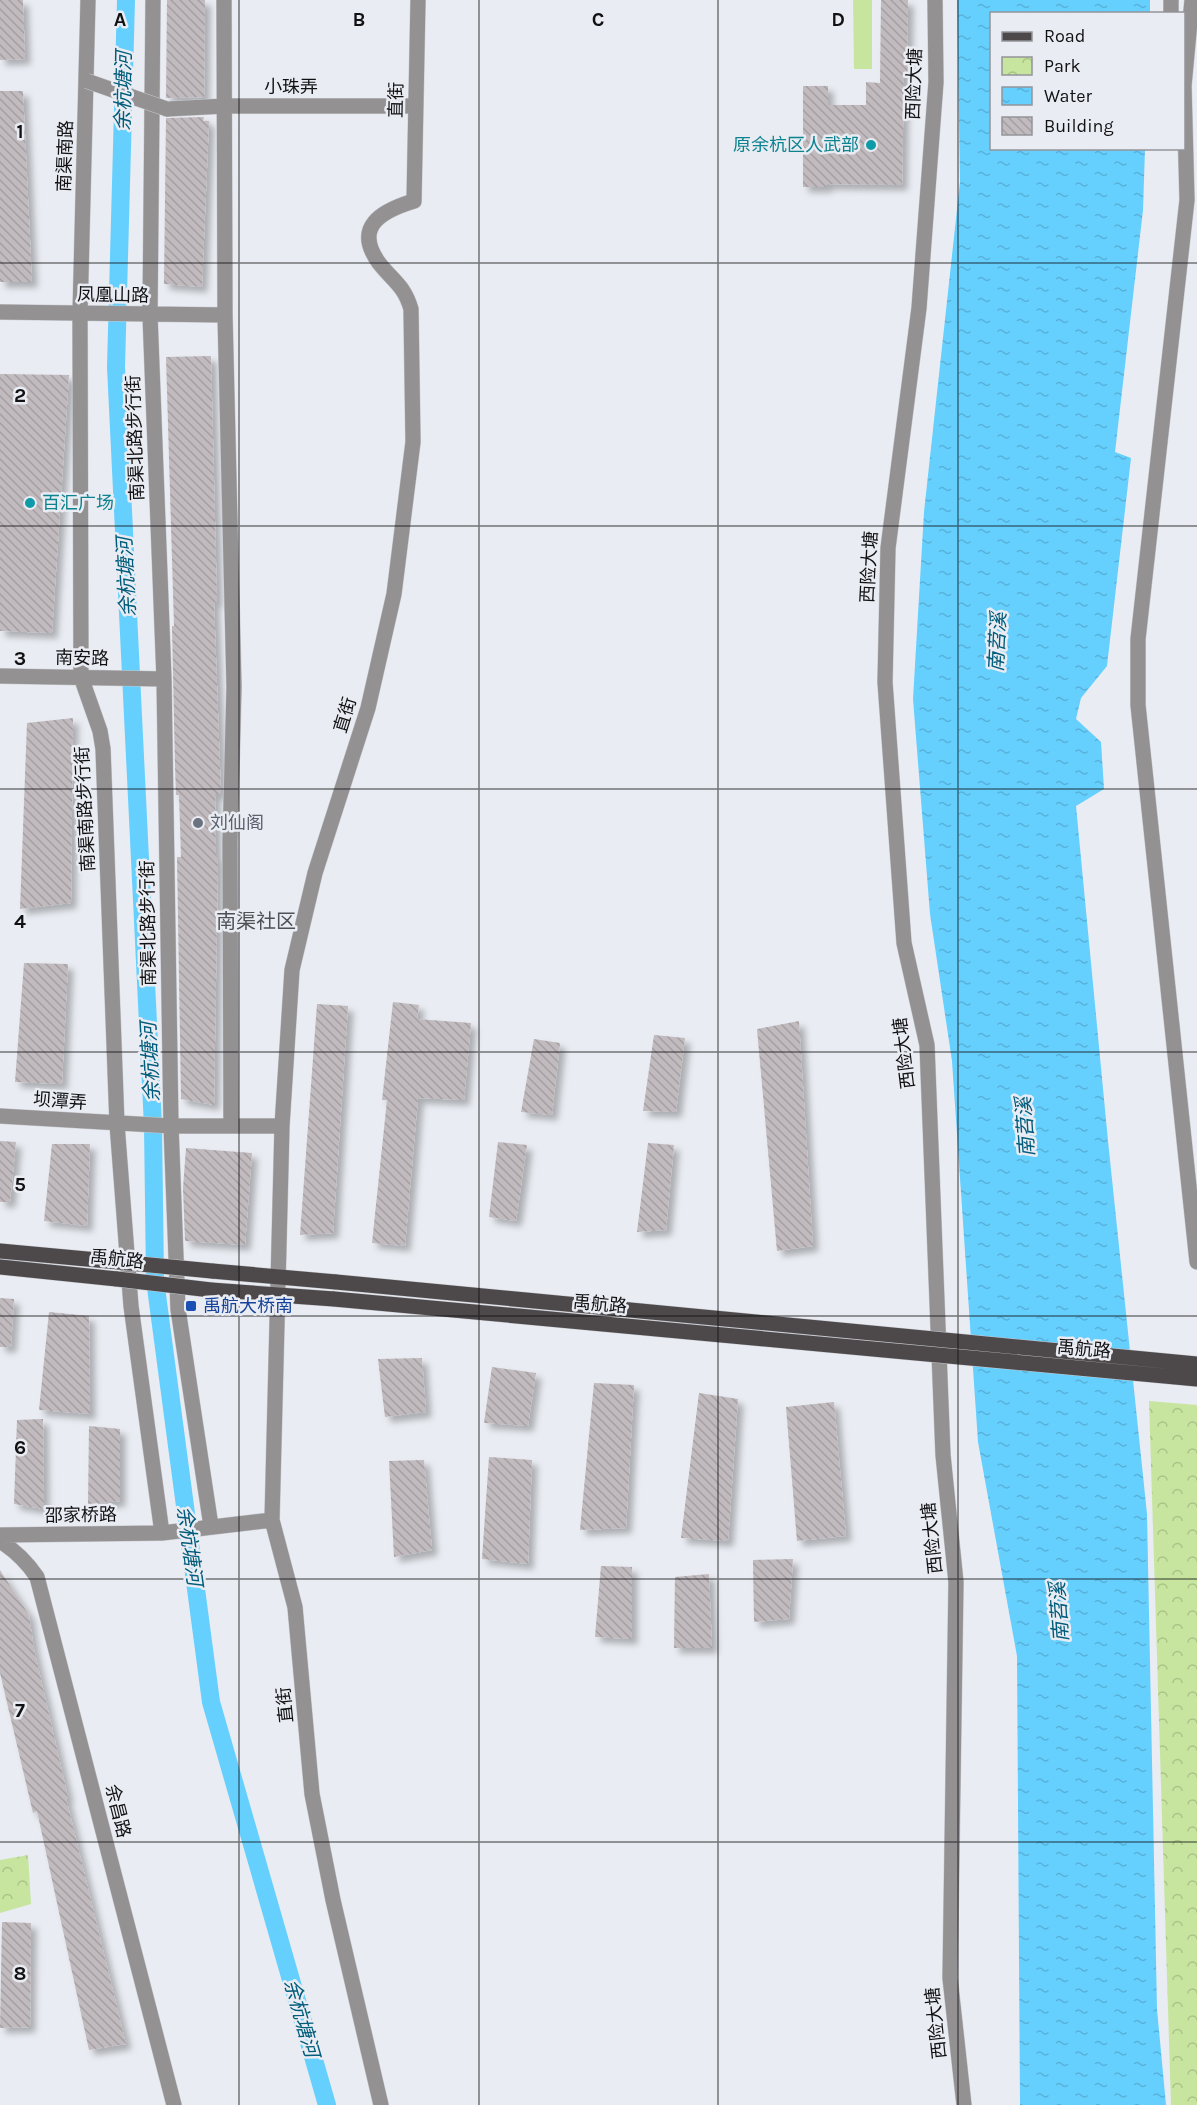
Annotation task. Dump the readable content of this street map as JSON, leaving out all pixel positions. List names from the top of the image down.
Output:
{
  "streets": {
    "main road": ["禹航路"],
    "street": [
      "西险大塘",
      "小珠弄",
      "直街",
      "南渠南路",
      "凤凰山路",
      "南渠北路步行街",
      "南安路",
      "南渠南路步行街",
      "坝潭弄",
      "邵家桥路",
      "余昌路"
    ]
  },
  "crossings": [
    ["小珠弄", "直街"],
    ["小珠弄", "南渠南路"],
    ["直街", "坝潭弄"],
    ["直街", "禹航路"],
    ["直街", "邵家桥路"],
    ["南渠南路", "凤凰山路"],
    ["南渠南路", "南渠南路步行街"],
    ["凤凰山路", "南渠北路步行街"],
    ["凤凰山路", "南渠南路步行街"],
    ["南渠北路步行街", "南安路"],
    ["南渠北路步行街", "坝潭弄"],
    ["南渠北路步行街", "邵家桥路"],
    ["南安路", "南渠南路步行街"],
    ["南渠南路步行街", "坝潭弄"],
    ["南渠南路步行街", "邵家桥路"]
  ],
  "districts": ["南渠社区"],
  "water": ["余杭塘河", "南苕溪"],
  "places": {
    "other": ["原余杭区人武部", "百汇广场", "刘仙阁"],
    "transit": ["禹航大桥南"]
  },
  "legend": [
    "Road",
    "Park",
    "Water",
    "Building"
  ],
  "grid": {
    "columns": [
      "A",
      "B",
      "C",
      "D"
    ],
    "rows": [
      "1",
      "2",
      "3",
      "4",
      "5",
      "6",
      "7",
      "8"
    ]
  }
}
